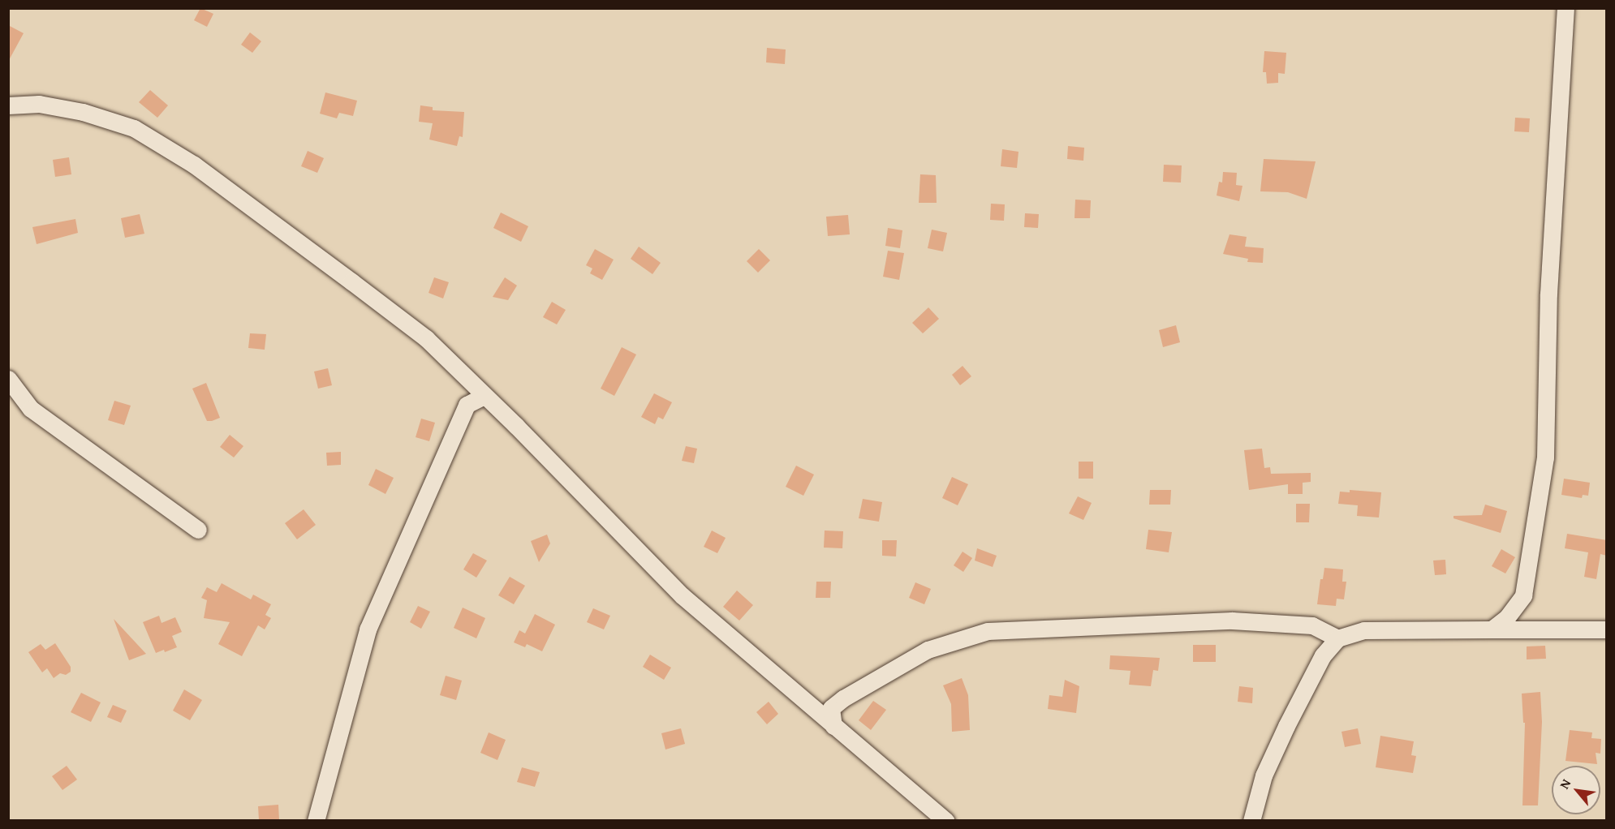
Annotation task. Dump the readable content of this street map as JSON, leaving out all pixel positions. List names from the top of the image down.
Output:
{
  "north": "top left"
}
